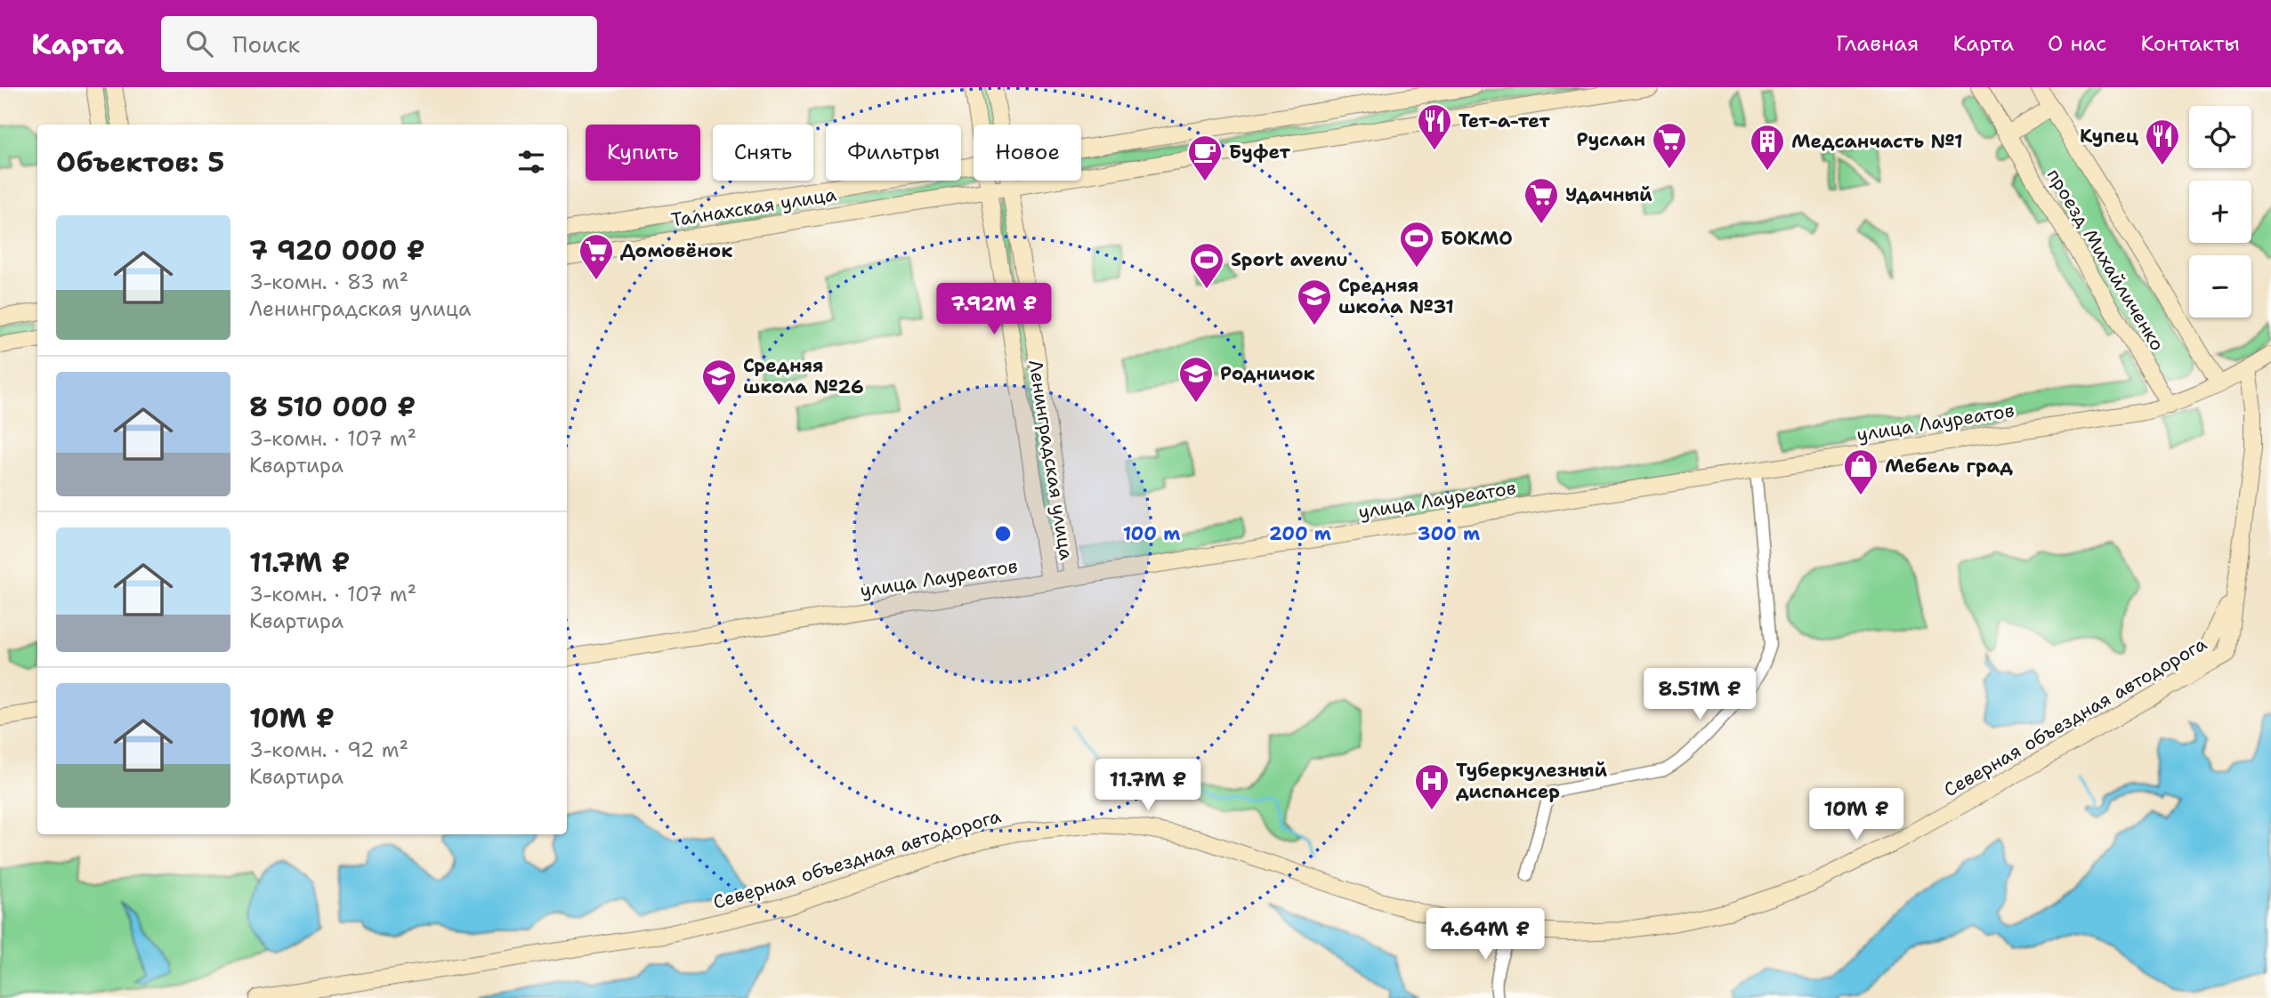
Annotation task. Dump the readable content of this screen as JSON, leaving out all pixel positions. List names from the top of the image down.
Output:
{
  "streets": {
    "street": [
      "Талнахская улица",
      "проезд Михайличенко",
      "улица Лауреатов",
      "Ленинградская улица",
      "Северная объездная автодорога"
    ]
  },
  "crossings": [
    ["Талнахская улица", "Ленинградская улица"],
    ["проезд Михайличенко", "улица Лауреатов"],
    ["улица Лауреатов", "Ленинградская улица"],
    ["улица Лауреатов", "Северная объездная автодорога"]
  ],
  "places": {
    "restaurant": ["Тет-а-тет", "Купец"],
    "supermarket": ["Руслан", "Удачный", "Домовёнок"],
    "building": ["Медсанчасть №1"],
    "cafe": ["Буфет"],
    "sports": ["БОКМО", "Sport avenu"],
    "school or university": ["Средняя школа №31", "Родничок", "Средняя школа №26"],
    "shop": ["Мебель град"],
    "hospital": ["Туберкулезный диспансер"]
  },
  "page": {
    "header": "Карта",
    "search": "Поиск",
    "nav": [
      "Главная",
      "Карта",
      "О нас",
      "Контакты"
    ],
    "map_buttons": ["+", "−"],
    "chip": [
      "Купить",
      "Снять",
      "Фильтры",
      "Новое"
    ],
    "heading": "Объектов: 5",
    "list": [
      {
        "name": "7 920 000 ₽",
        "note": "3-комн. · 83 m² · Ленинградская улица"
      },
      {
        "name": "8 510 000 ₽",
        "note": "3-комн. · 107 m² · Квартира"
      },
      {
        "name": "11.7M ₽",
        "note": "3-комн. · 107 m² · Квартира"
      },
      {
        "name": "10M ₽",
        "note": "3-комн. · 92 m² · Квартира"
      }
    ],
    "price": [
      "7.92M ₽",
      "8.51M ₽",
      "11.7M ₽",
      "10M ₽",
      "4.64M ₽"
    ]
  },
  "rings": ["100 m", "200 m", "300 m"]
}
